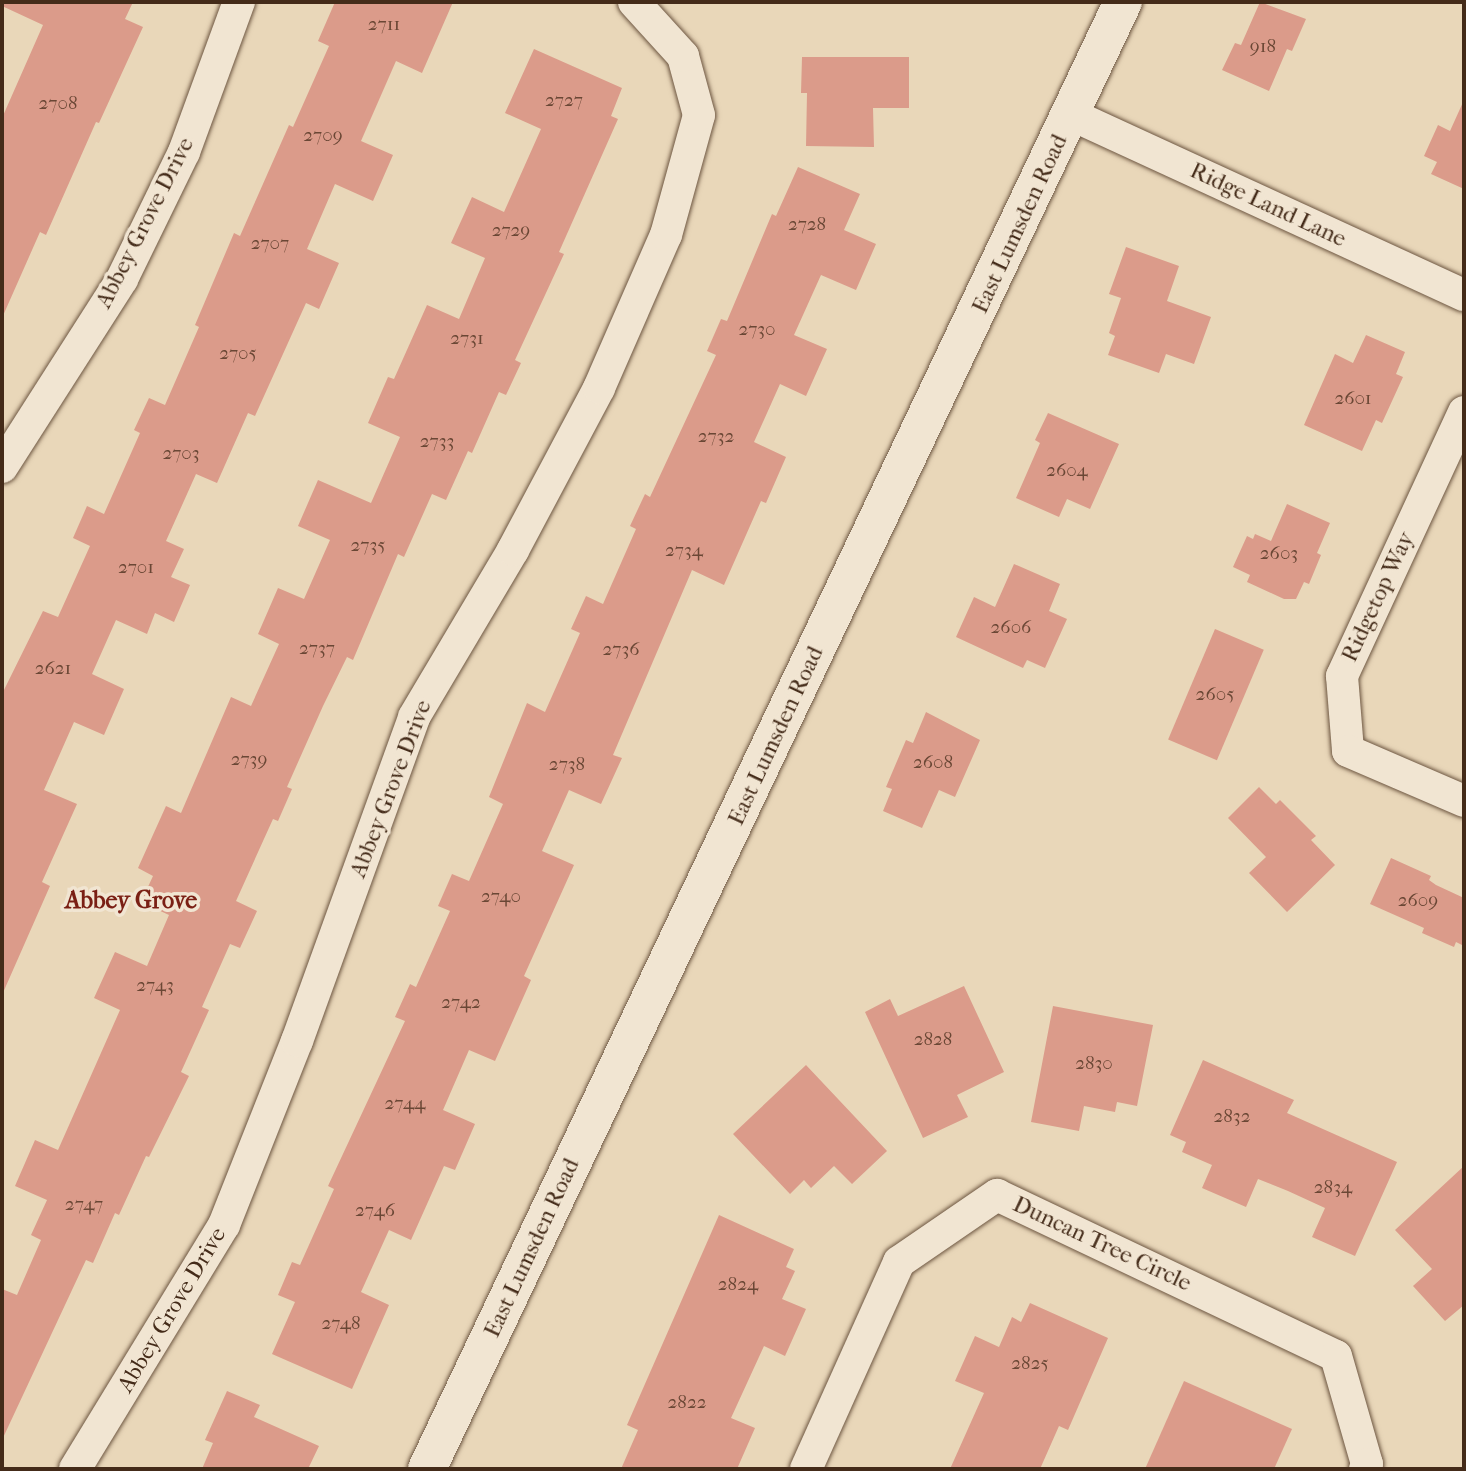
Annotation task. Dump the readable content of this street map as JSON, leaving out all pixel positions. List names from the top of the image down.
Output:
{
  "streets": {
    "street": [
      "Ridge Land Lane",
      "Abbey Grove Drive",
      "East Lumsden Road",
      "Ridgetop Way",
      "Duncan Tree Circle"
    ]
  },
  "crossings": [
    ["Ridge Land Lane", "East Lumsden Road"]
  ],
  "districts": ["Abbey Grove"],
  "house_numbers": [
    "2711",
    "918",
    "2727",
    "2708",
    "2709",
    "2728",
    "2729",
    "2707",
    "2730",
    "2731",
    "2705",
    "2601",
    "2732",
    "2733",
    "2703",
    "2604",
    "2735",
    "2734",
    "2603",
    "2701",
    "2606",
    "2737",
    "2736",
    "2621",
    "2605",
    "2739",
    "2608",
    "2738",
    "2740",
    "2609",
    "2743",
    "2742",
    "2828",
    "2830",
    "2744",
    "2832",
    "2834",
    "2747",
    "2746",
    "2824",
    "2748",
    "2825",
    "2822"
  ]
}
